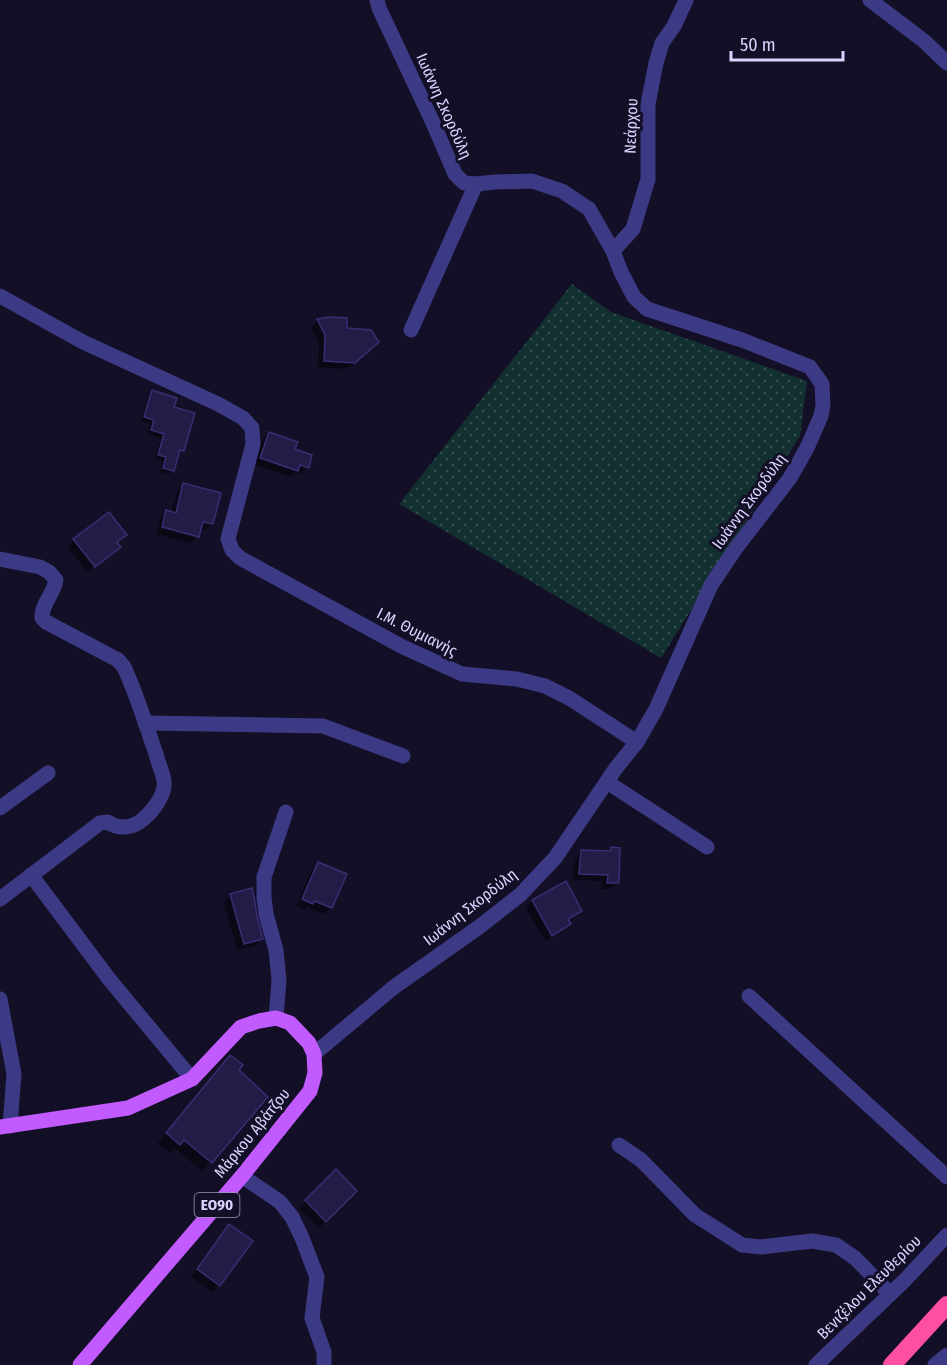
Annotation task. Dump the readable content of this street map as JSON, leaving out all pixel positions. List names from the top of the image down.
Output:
{
  "streets": {
    "main road": ["Μάρκου Αβάτζου", "ΕΟ90"],
    "street": [
      "Ιωάννη Σκορδύλη",
      "Νεάρχου",
      "Ι.Μ. Θυμιανής",
      "Βενιζέλου Ελευθερίου"
    ]
  },
  "crossings": [
    ["Ιωάννη Σκορδύλη", "Νεάρχου"],
    ["Ιωάννη Σκορδύλη", "Ι.Μ. Θυμιανής"],
    ["Ιωάννη Σκορδύλη", "Μάρκου Αβάτζου"]
  ],
  "scale_bar": "50 m"
}
